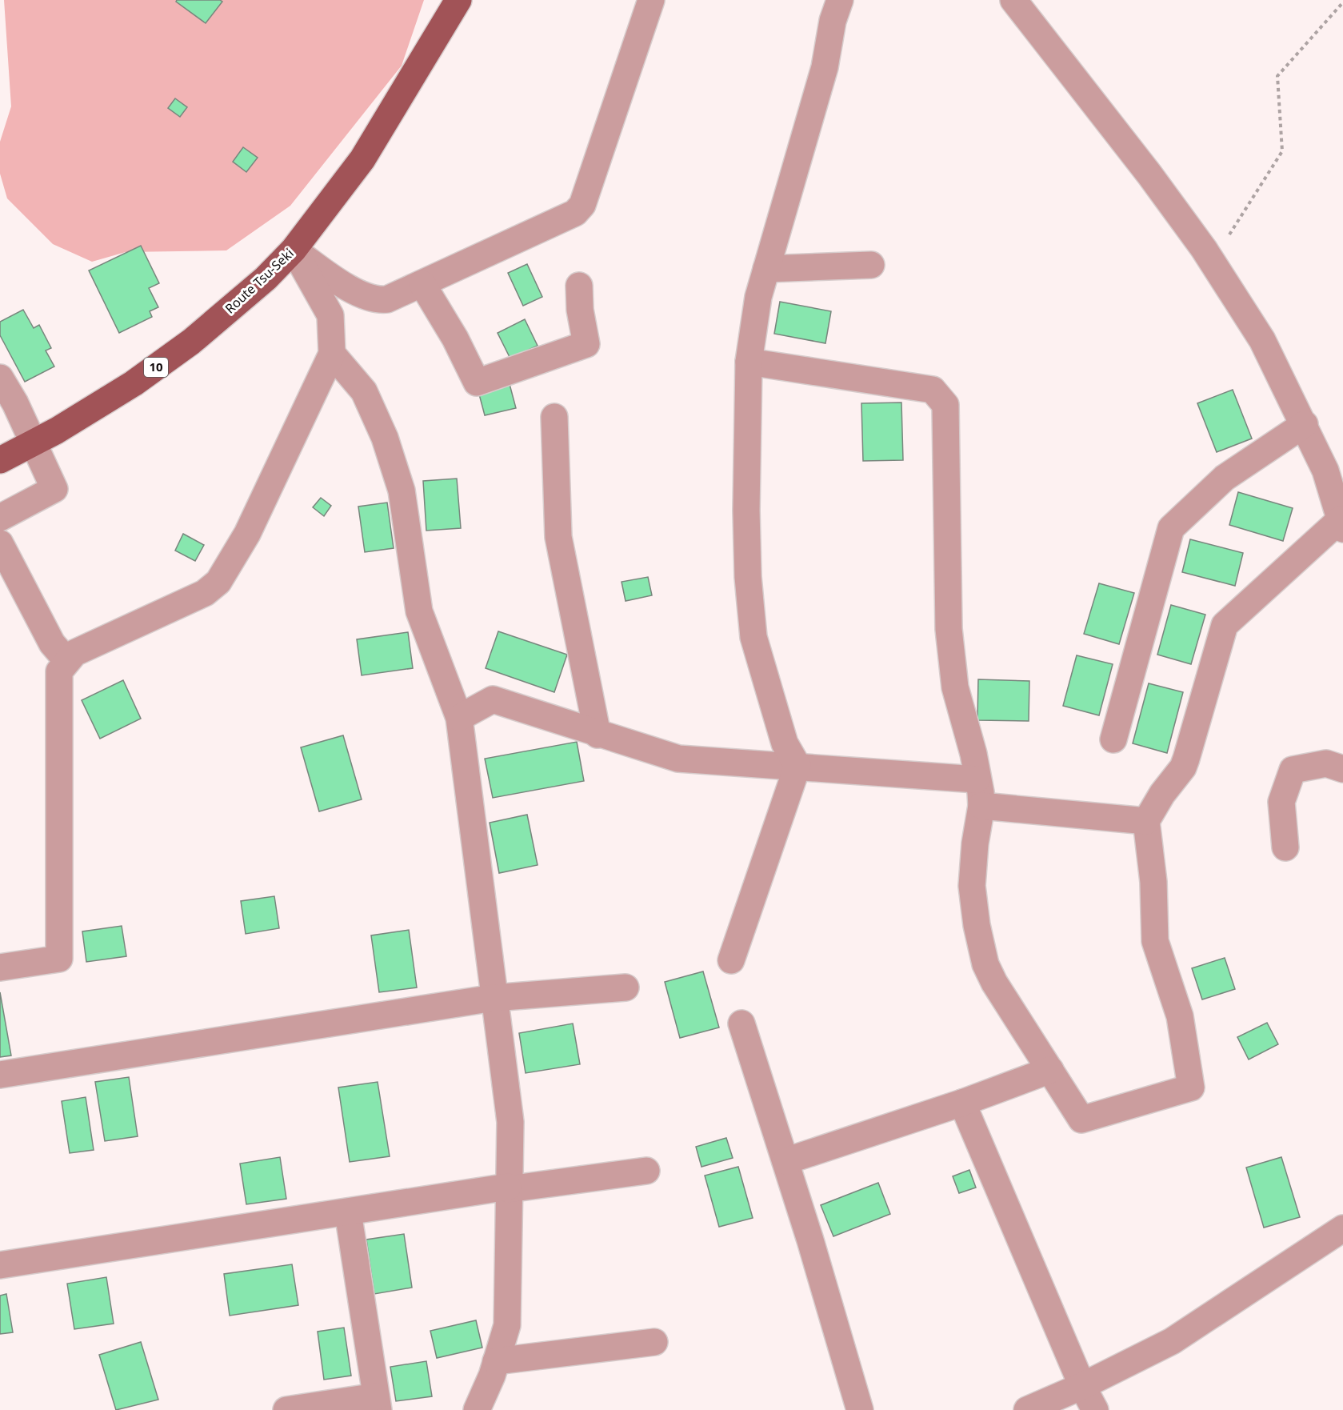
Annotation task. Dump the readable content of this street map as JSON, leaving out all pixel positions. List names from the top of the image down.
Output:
{
  "streets": {
    "main road": ["Route Tsu-Seki", "10"]
  }
}
